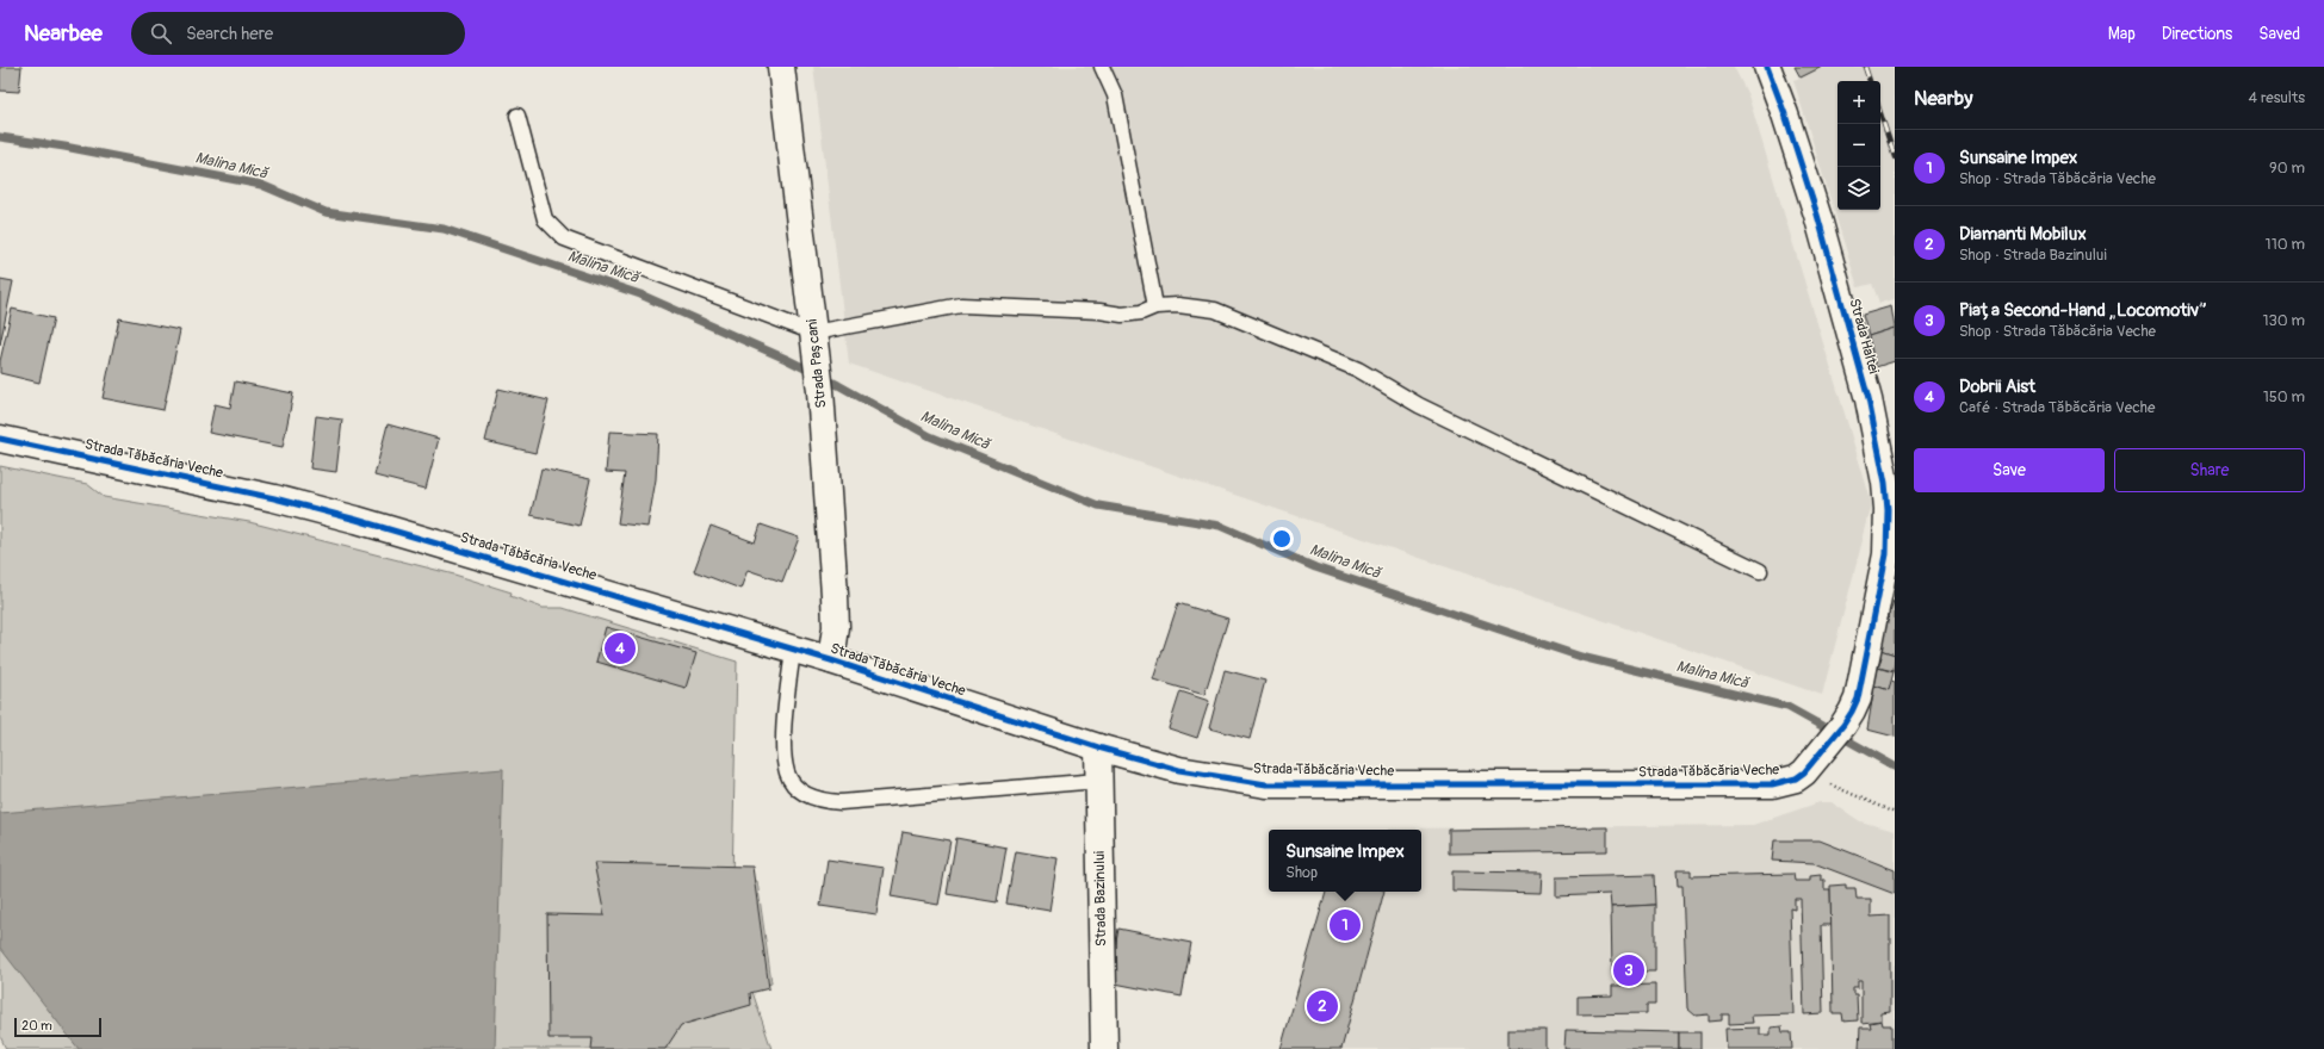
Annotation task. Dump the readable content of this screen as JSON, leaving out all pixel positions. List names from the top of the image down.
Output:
{
  "streets": {
    "street": [
      "Strada Haltei",
      "Strada Pașcani",
      "Strada Tăbăcăria Veche",
      "Strada Bazinului"
    ]
  },
  "crossings": [
    ["Strada Haltei", "Strada Tăbăcăria Veche"],
    ["Strada Pașcani", "Strada Tăbăcăria Veche"],
    ["Strada Tăbăcăria Veche", "Strada Bazinului"]
  ],
  "water": ["Malina Mică"],
  "scale_bar": "20 m",
  "page": {
    "header": "Nearbee",
    "search": "Search here",
    "nav": ["Map", "Directions", "Saved"],
    "heading": ["Nearby", "4 results"],
    "map_buttons": ["+", "−"],
    "list": [
      {
        "mark": "1",
        "name": "Sunsaine Impex",
        "note": "Shop · Strada Tăbăcăria Veche",
        "value": "90 m"
      },
      {
        "mark": "2",
        "name": "Diamanti Mobilux",
        "note": "Shop · Strada Bazinului",
        "value": "110 m"
      },
      {
        "mark": "3",
        "name": "Piața Second-Hand „Locomotiv”",
        "note": "Shop · Strada Tăbăcăria Veche",
        "value": "130 m"
      },
      {
        "mark": "4",
        "name": "Dobrii Aist",
        "note": "Café · Strada Tăbăcăria Veche",
        "value": "150 m"
      }
    ],
    "buttons": ["Save", "Share"],
    "pins": [
      "4",
      "1",
      "3",
      "2"
    ],
    "popup": ["Sunsaine Impex", "Shop"],
    "scale": "20 m"
  }
}
